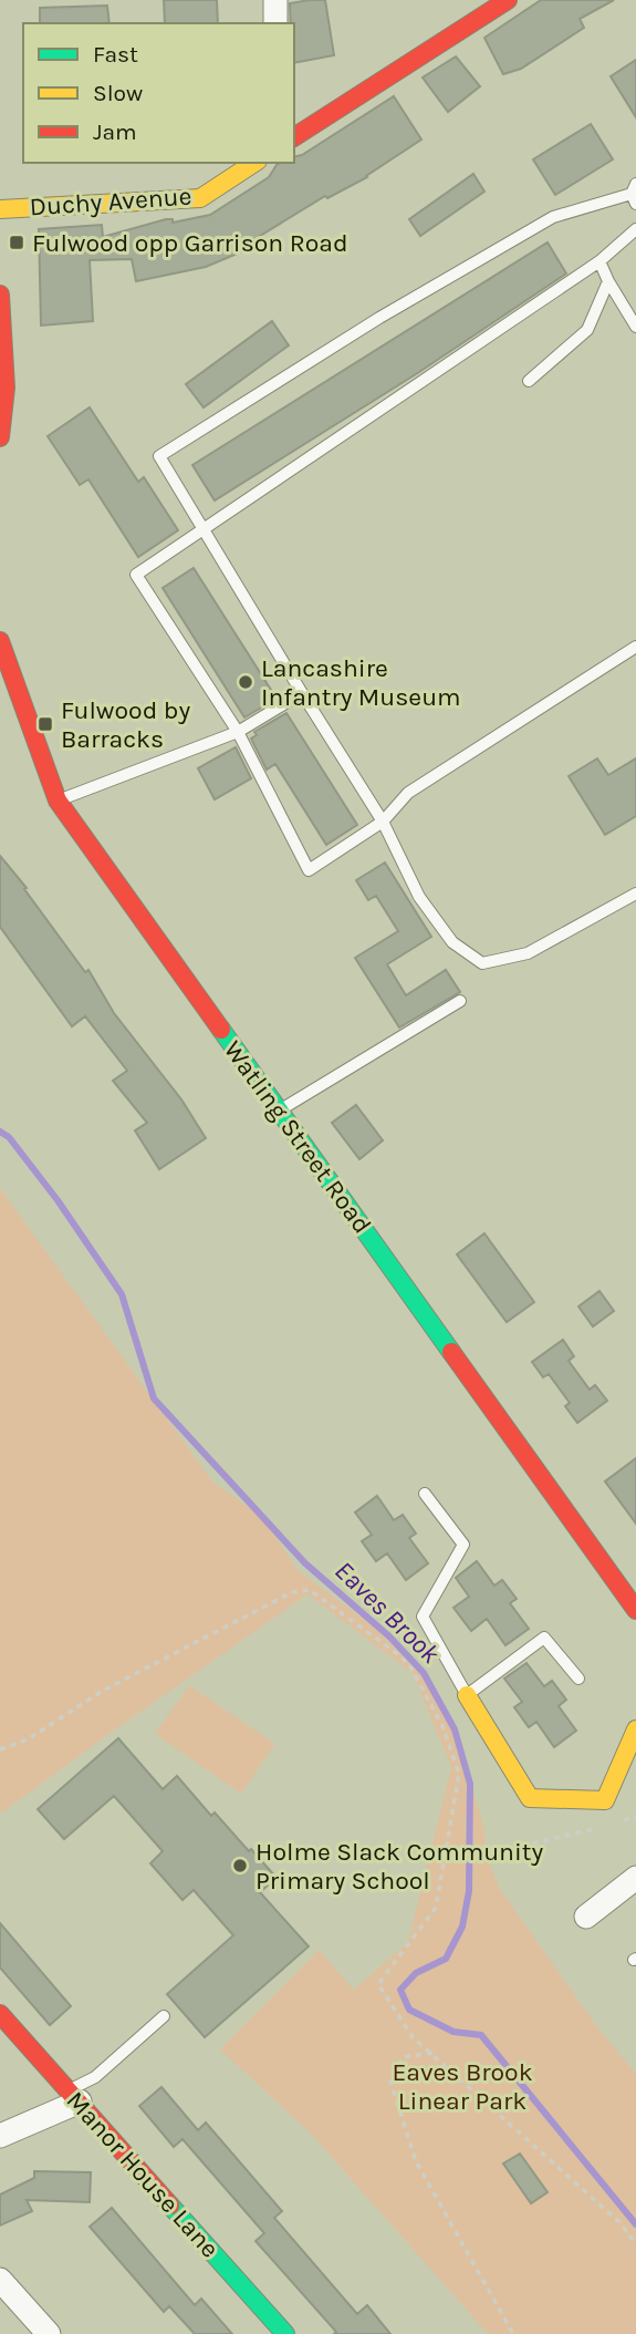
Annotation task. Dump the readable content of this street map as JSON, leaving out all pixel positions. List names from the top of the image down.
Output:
{
  "streets": {
    "main road": ["Duchy Avenue", "Watling Street Road", "Manor House Lane"]
  },
  "water": ["Eaves Brook"],
  "parks": ["Eaves Brook Linear Park"],
  "places": {
    "transit": ["Fulwood opp Garrison Road", "Fulwood by Barracks"],
    "other": ["Lancashire Infantry Museum", "Holme Slack Community Primary School"]
  },
  "legend": ["Fast", "Slow", "Jam"]
}
